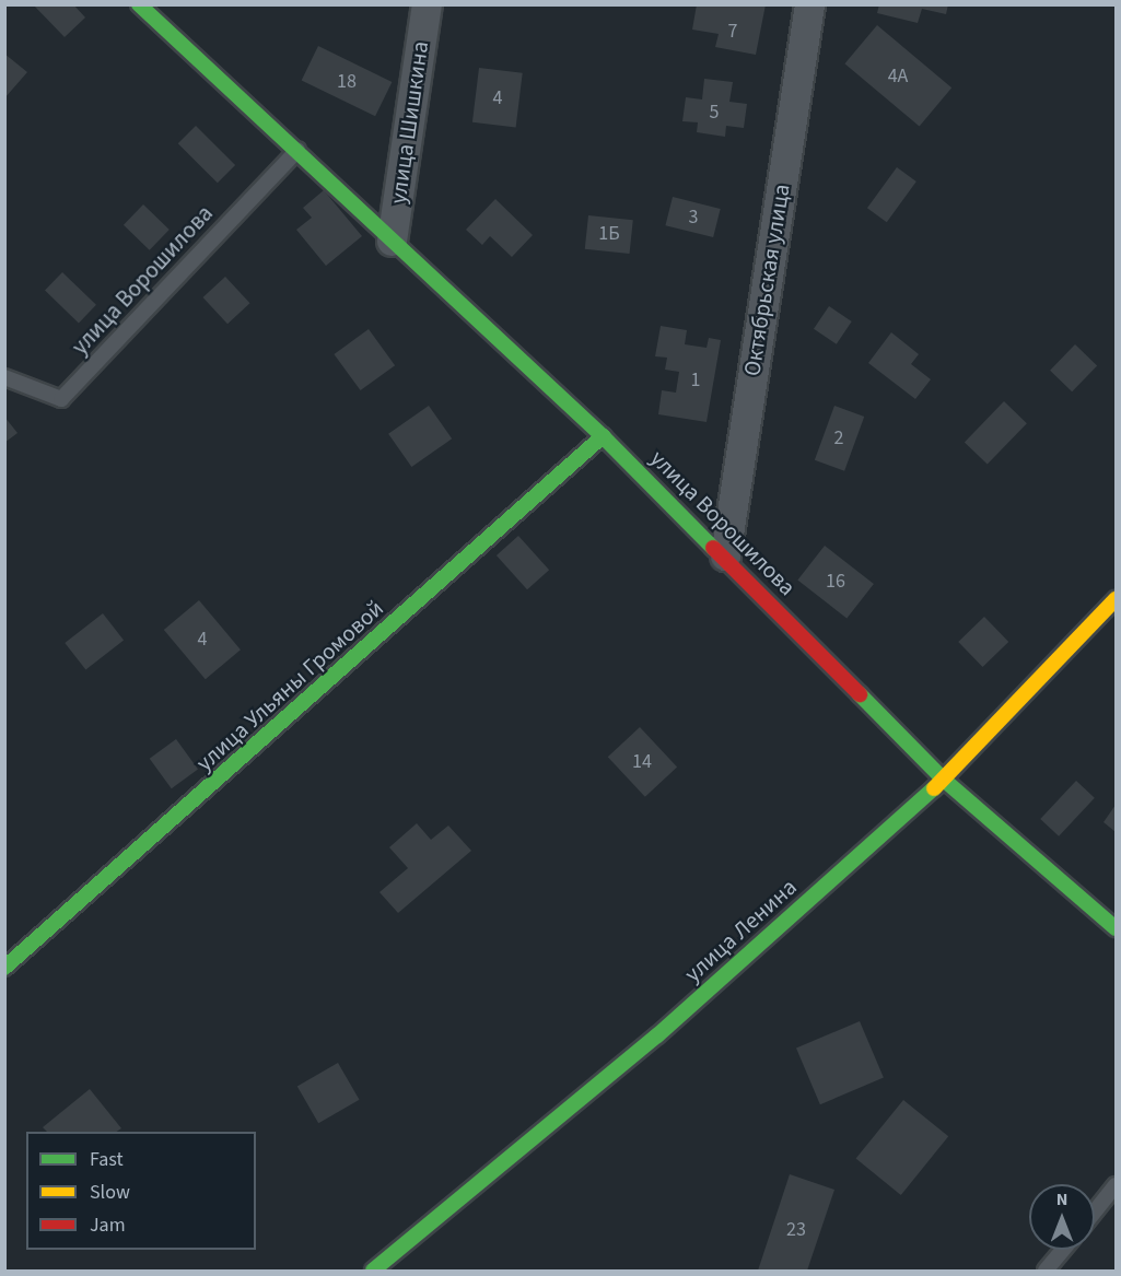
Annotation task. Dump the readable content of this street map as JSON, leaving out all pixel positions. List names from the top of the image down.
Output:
{
  "streets": {
    "street": [
      "улица Шишкина",
      "улица Ворошилова",
      "Октябрьская улица",
      "улица Ульяны Громовой",
      "улица Ленина"
    ]
  },
  "crossings": [
    ["улица Шишкина", "улица Ворошилова"],
    ["улица Ворошилова", "Октябрьская улица"],
    ["улица Ворошилова", "улица Ульяны Громовой"],
    ["улица Ворошилова", "улица Ленина"]
  ],
  "house_numbers": [
    "7",
    "4А",
    "18",
    "4",
    "5",
    "3",
    "1Б",
    "1",
    "2",
    "16",
    "4",
    "14",
    "23"
  ],
  "legend": ["Fast", "Slow", "Jam"],
  "north": "top"
}
